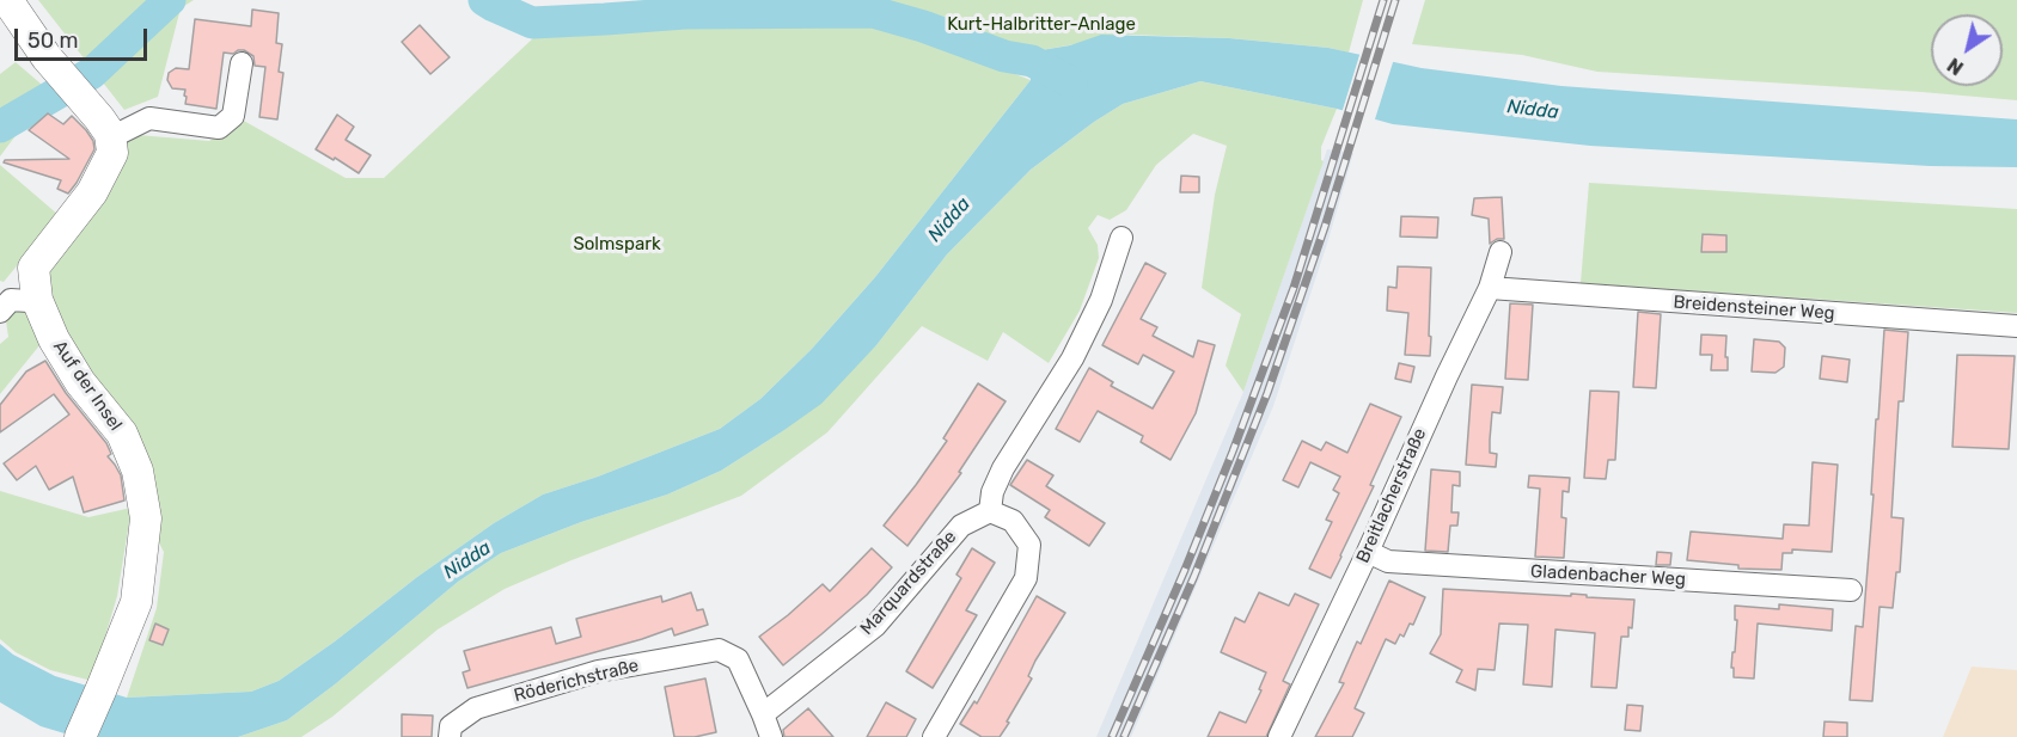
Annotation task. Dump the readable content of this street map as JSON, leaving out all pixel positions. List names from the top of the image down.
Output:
{
  "streets": {
    "main road": ["Auf der Insel"],
    "street": [
      "Breidensteiner Weg",
      "Breitlacherstraße",
      "Gladenbacher Weg",
      "Marquardstraße",
      "Röderichstraße"
    ]
  },
  "crossings": [
    ["Breidensteiner Weg", "Breitlacherstraße"],
    ["Breitlacherstraße", "Gladenbacher Weg"],
    ["Marquardstraße", "Röderichstraße"]
  ],
  "water": ["Nidda"],
  "parks": ["Kurt-Halbritter-Anlage", "Solmspark"],
  "scale_bar": "50 m",
  "north": "bottom left"
}
